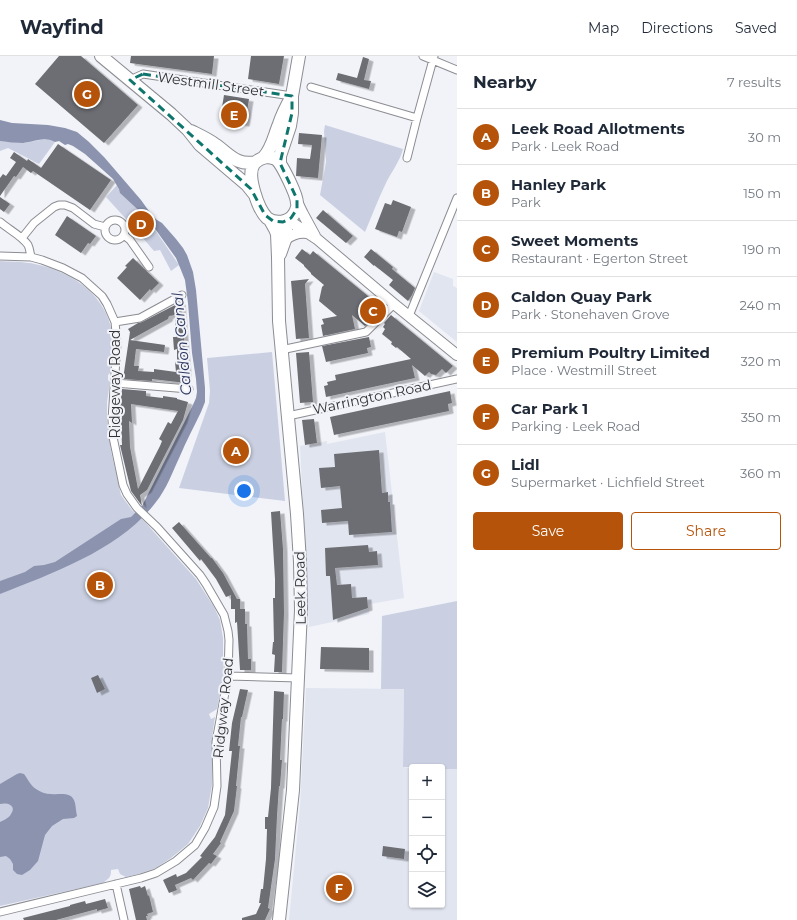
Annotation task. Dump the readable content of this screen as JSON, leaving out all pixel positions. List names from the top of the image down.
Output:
{
  "streets": {
    "highway": ["Leek Road"],
    "street": [
      "Westmill Street",
      "Ridgeway Road",
      "Warrington Road",
      "Ridgway Road"
    ]
  },
  "crossings": [
    ["Ridgeway Road", "Ridgway Road"],
    ["Warrington Road", "Leek Road"]
  ],
  "water": ["Caldon Canal"],
  "page": {
    "header": "Wayfind",
    "nav": ["Map", "Directions", "Saved"],
    "heading": ["Nearby", "7 results"],
    "pins": [
      "G",
      "E",
      "D",
      "C",
      "A",
      "B",
      "F"
    ],
    "list": [
      {
        "mark": "A",
        "name": "Leek Road Allotments",
        "note": "Park · Leek Road",
        "value": "30 m"
      },
      {
        "mark": "B",
        "name": "Hanley Park",
        "note": "Park",
        "value": "150 m"
      },
      {
        "mark": "C",
        "name": "Sweet Moments",
        "note": "Restaurant · Egerton Street",
        "value": "190 m"
      },
      {
        "mark": "D",
        "name": "Caldon Quay Park",
        "note": "Park · Stonehaven Grove",
        "value": "240 m"
      },
      {
        "mark": "E",
        "name": "Premium Poultry Limited",
        "note": "Place · Westmill Street",
        "value": "320 m"
      },
      {
        "mark": "F",
        "name": "Car Park 1",
        "note": "Parking · Leek Road",
        "value": "350 m"
      },
      {
        "mark": "G",
        "name": "Lidl",
        "note": "Supermarket · Lichfield Street",
        "value": "360 m"
      }
    ],
    "buttons": ["Save", "Share"],
    "map_buttons": ["+", "−"]
  }
}
